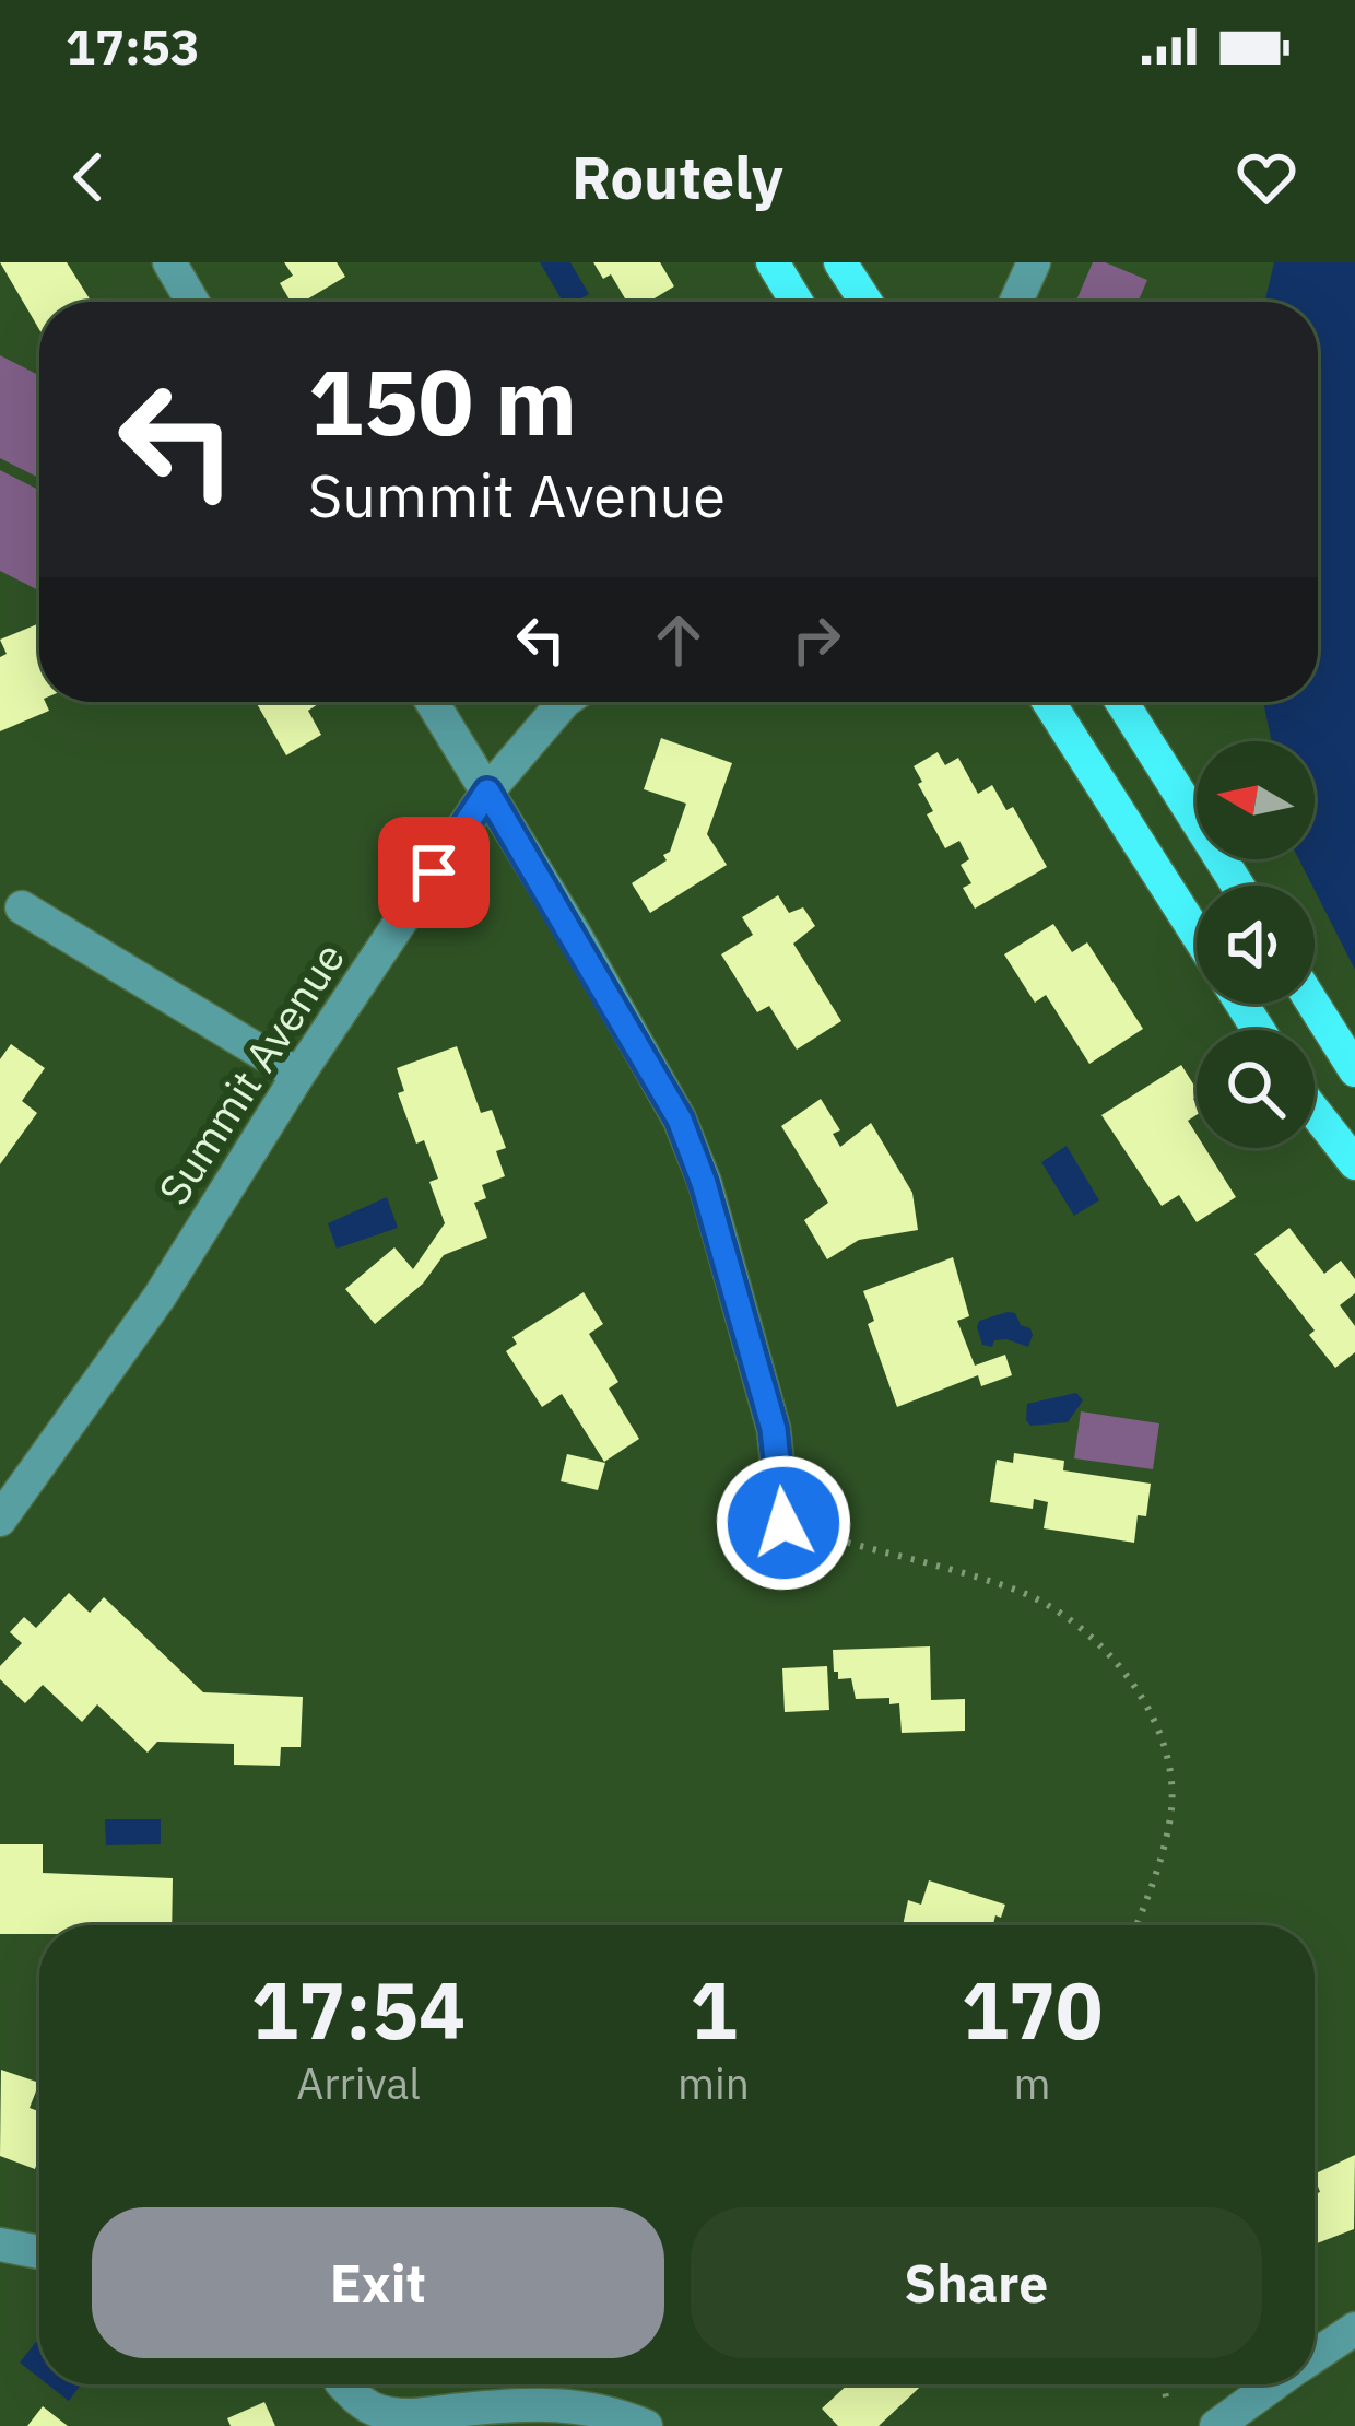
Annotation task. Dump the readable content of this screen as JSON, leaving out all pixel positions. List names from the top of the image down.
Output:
{
  "streets": {
    "street": ["Summit Avenue"]
  },
  "north": "left",
  "page": {
    "status": "17:53",
    "header": "Routely",
    "turn": ["150 m", "Summit Avenue"],
    "eta": [
      "17:54",
      "Arrival",
      "1",
      "min",
      "170",
      "m"
    ],
    "buttons": ["Exit", "Share"]
  }
}
